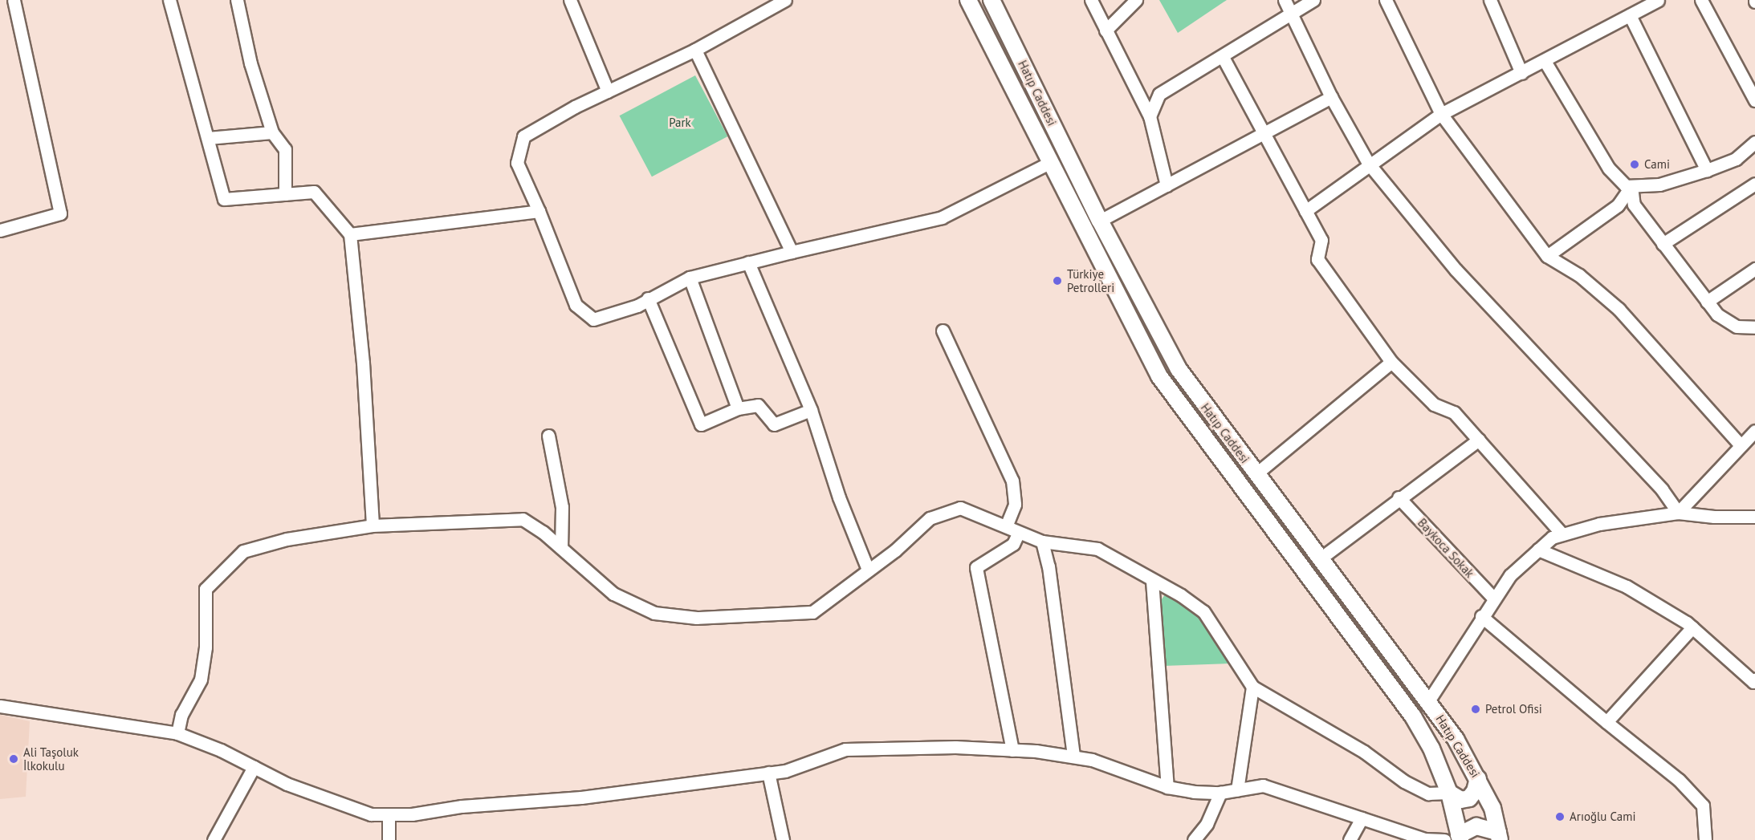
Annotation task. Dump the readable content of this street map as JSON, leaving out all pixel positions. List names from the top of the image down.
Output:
{
  "streets": {
    "main road": ["Hatıp Caddesi"],
    "street": ["Baykoca Sokak"]
  },
  "parks": ["Park"],
  "places": [
    "Cami",
    "Türkiye Petrolleri",
    "Petrol Ofisi",
    "Ali Taşoluk İlkokulu",
    "Arıoğlu Cami"
  ]
}
